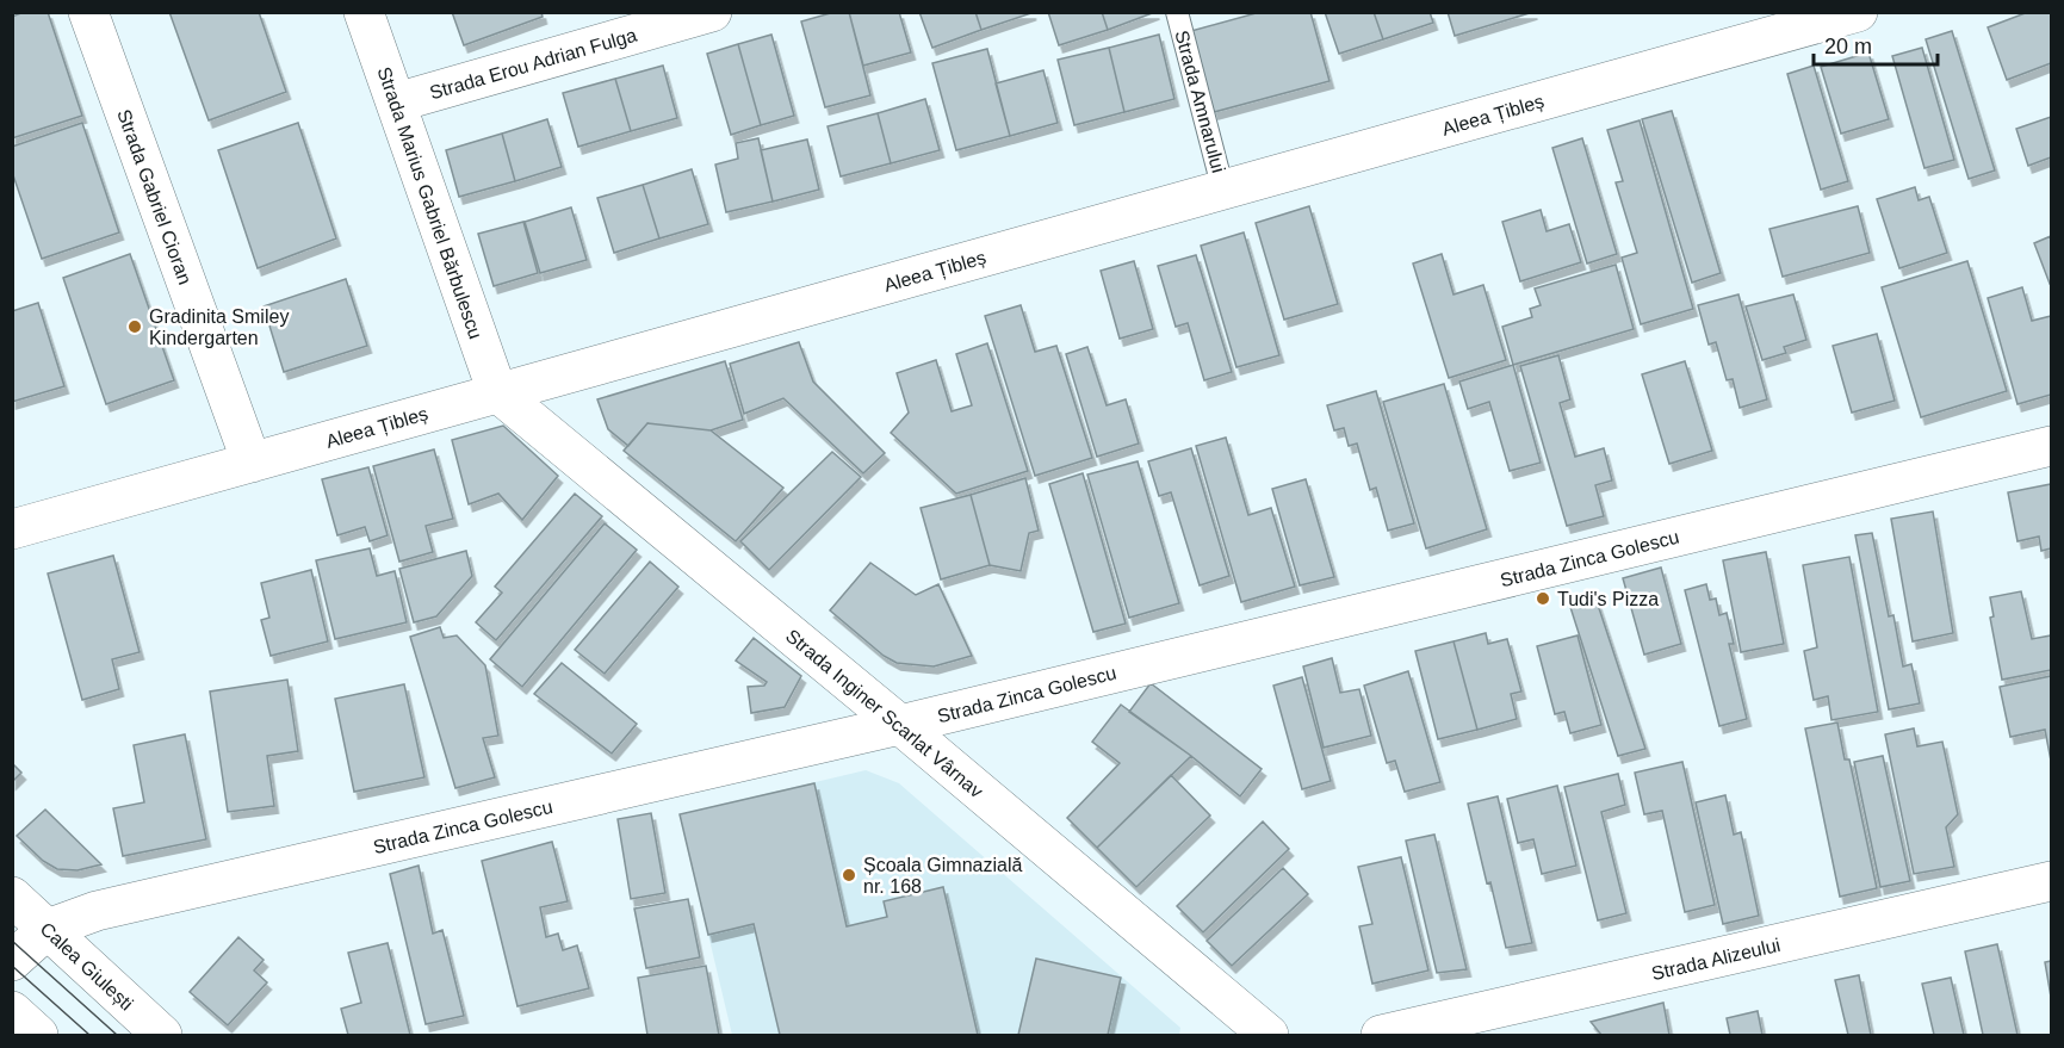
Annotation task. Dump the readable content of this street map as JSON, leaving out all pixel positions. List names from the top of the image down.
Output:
{
  "streets": {
    "street": [
      "Strada Erou Adrian Fulga",
      "Aleea Țibleș",
      "Strada Gabriel Cioran",
      "Strada Marius Gabriel Bărbulescu",
      "Strada Zinca Golescu",
      "Strada Inginer Scarlat Vârnav",
      "Strada Alizeului",
      "Calea Giulești"
    ],
    "lane": ["Strada Amnarului"]
  },
  "crossings": [
    ["Strada Erou Adrian Fulga", "Strada Marius Gabriel Bărbulescu"],
    ["Strada Amnarului", "Aleea Țibleș"],
    ["Aleea Țibleș", "Strada Gabriel Cioran"],
    ["Aleea Țibleș", "Strada Marius Gabriel Bărbulescu"],
    ["Aleea Țibleș", "Strada Inginer Scarlat Vârnav"],
    ["Strada Marius Gabriel Bărbulescu", "Strada Inginer Scarlat Vârnav"],
    ["Strada Zinca Golescu", "Strada Inginer Scarlat Vârnav"],
    ["Strada Zinca Golescu", "Calea Giulești"]
  ],
  "places": ["Gradinita Smiley Kindergarten", "Tudi's Pizza", "Școala Gimnazială nr. 168"],
  "scale_bar": "20 m"
}
